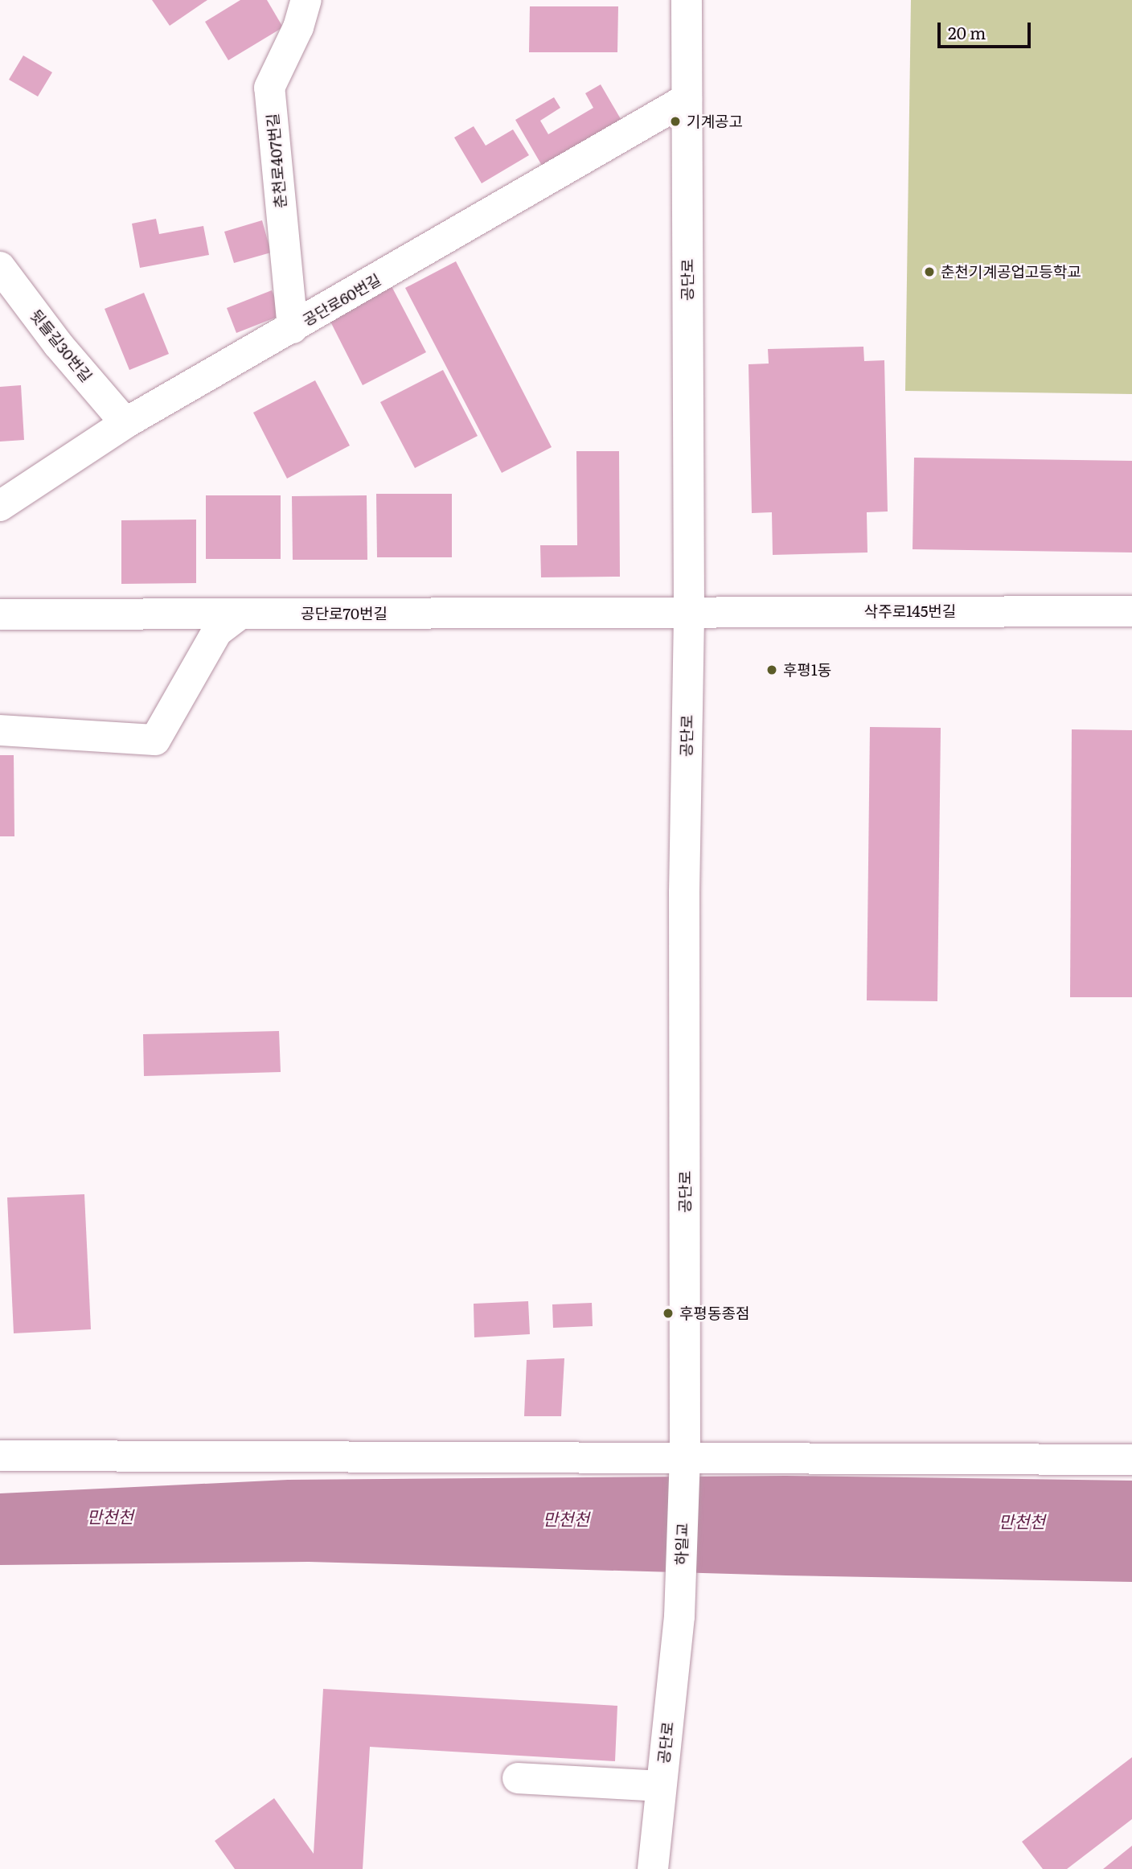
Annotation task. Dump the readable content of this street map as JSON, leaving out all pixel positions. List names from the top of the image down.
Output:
{
  "streets": {
    "street": [
      "춘천로407번길",
      "공단로",
      "공단로60번길",
      "뒷들길30번길",
      "삭주로145번길",
      "공단로70번길",
      "하일교"
    ]
  },
  "crossings": [
    ["춘천로407번길", "공단로60번길"],
    ["공단로", "공단로60번길"],
    ["공단로", "삭주로145번길"],
    ["공단로", "공단로70번길"],
    ["공단로", "하일교"],
    ["공단로60번길", "뒷들길30번길"],
    ["삭주로145번길", "공단로70번길"]
  ],
  "water": ["만천천"],
  "places": [
    "기계공고",
    "춘천기계공업고등학교",
    "후평1동",
    "후평동종점"
  ],
  "scale_bar": "20 m"
}
